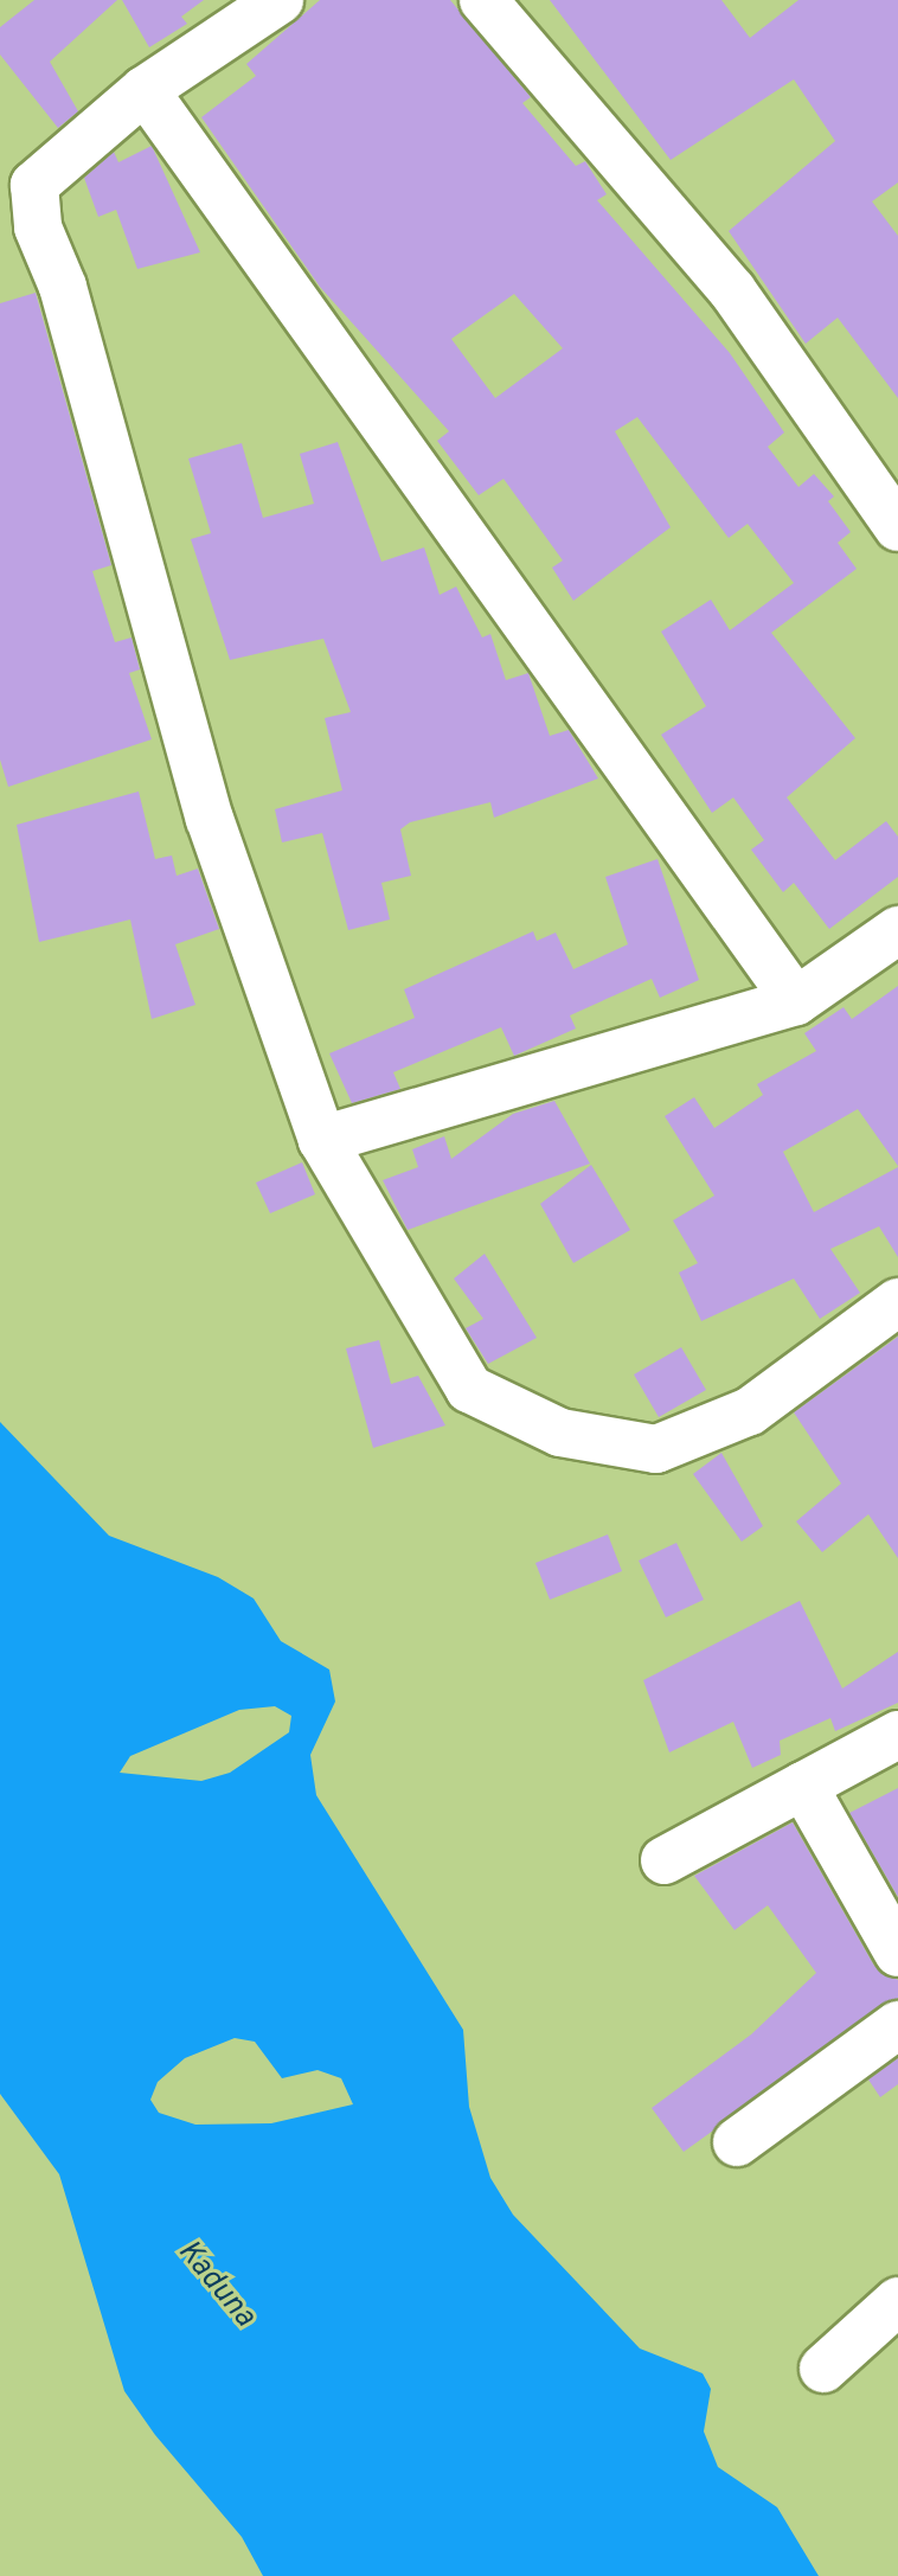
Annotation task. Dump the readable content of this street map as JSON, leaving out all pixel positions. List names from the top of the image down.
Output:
{
  "water": ["Kaduna"]
}
